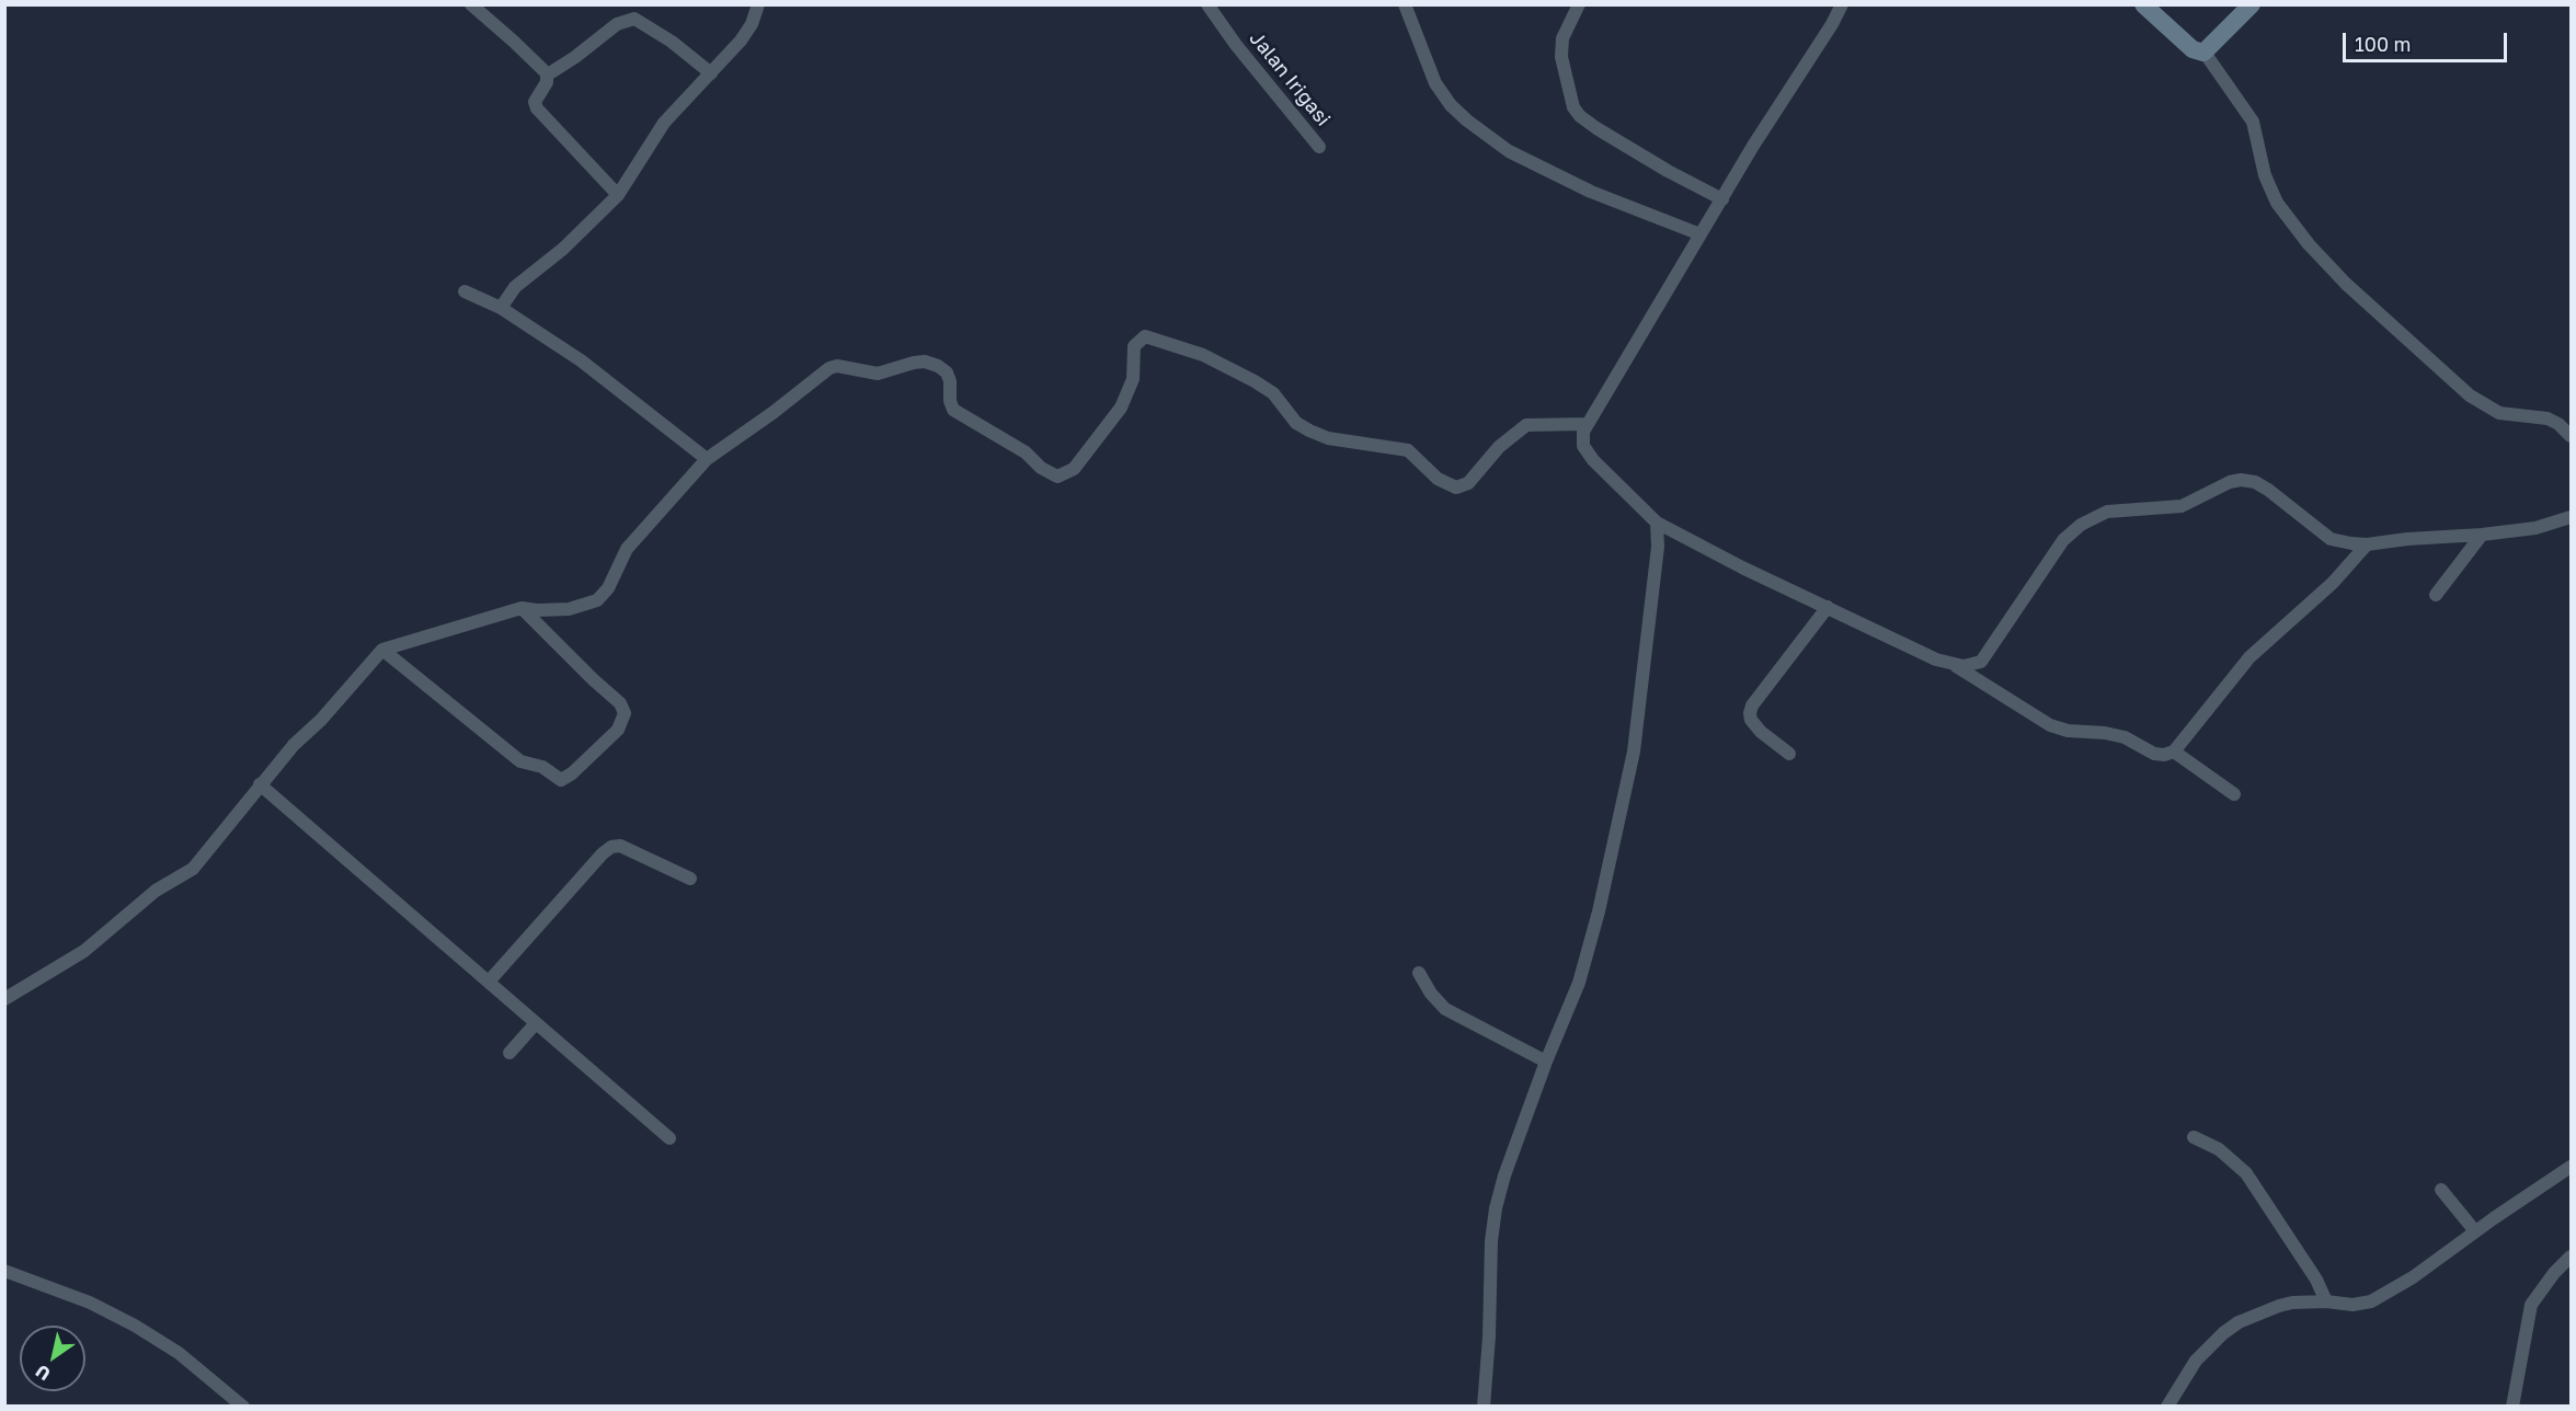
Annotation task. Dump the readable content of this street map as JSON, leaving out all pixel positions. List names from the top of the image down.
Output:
{
  "streets": {
    "street": ["Jalan Irigasi"]
  },
  "scale_bar": "100 m",
  "north": "bottom left"
}
